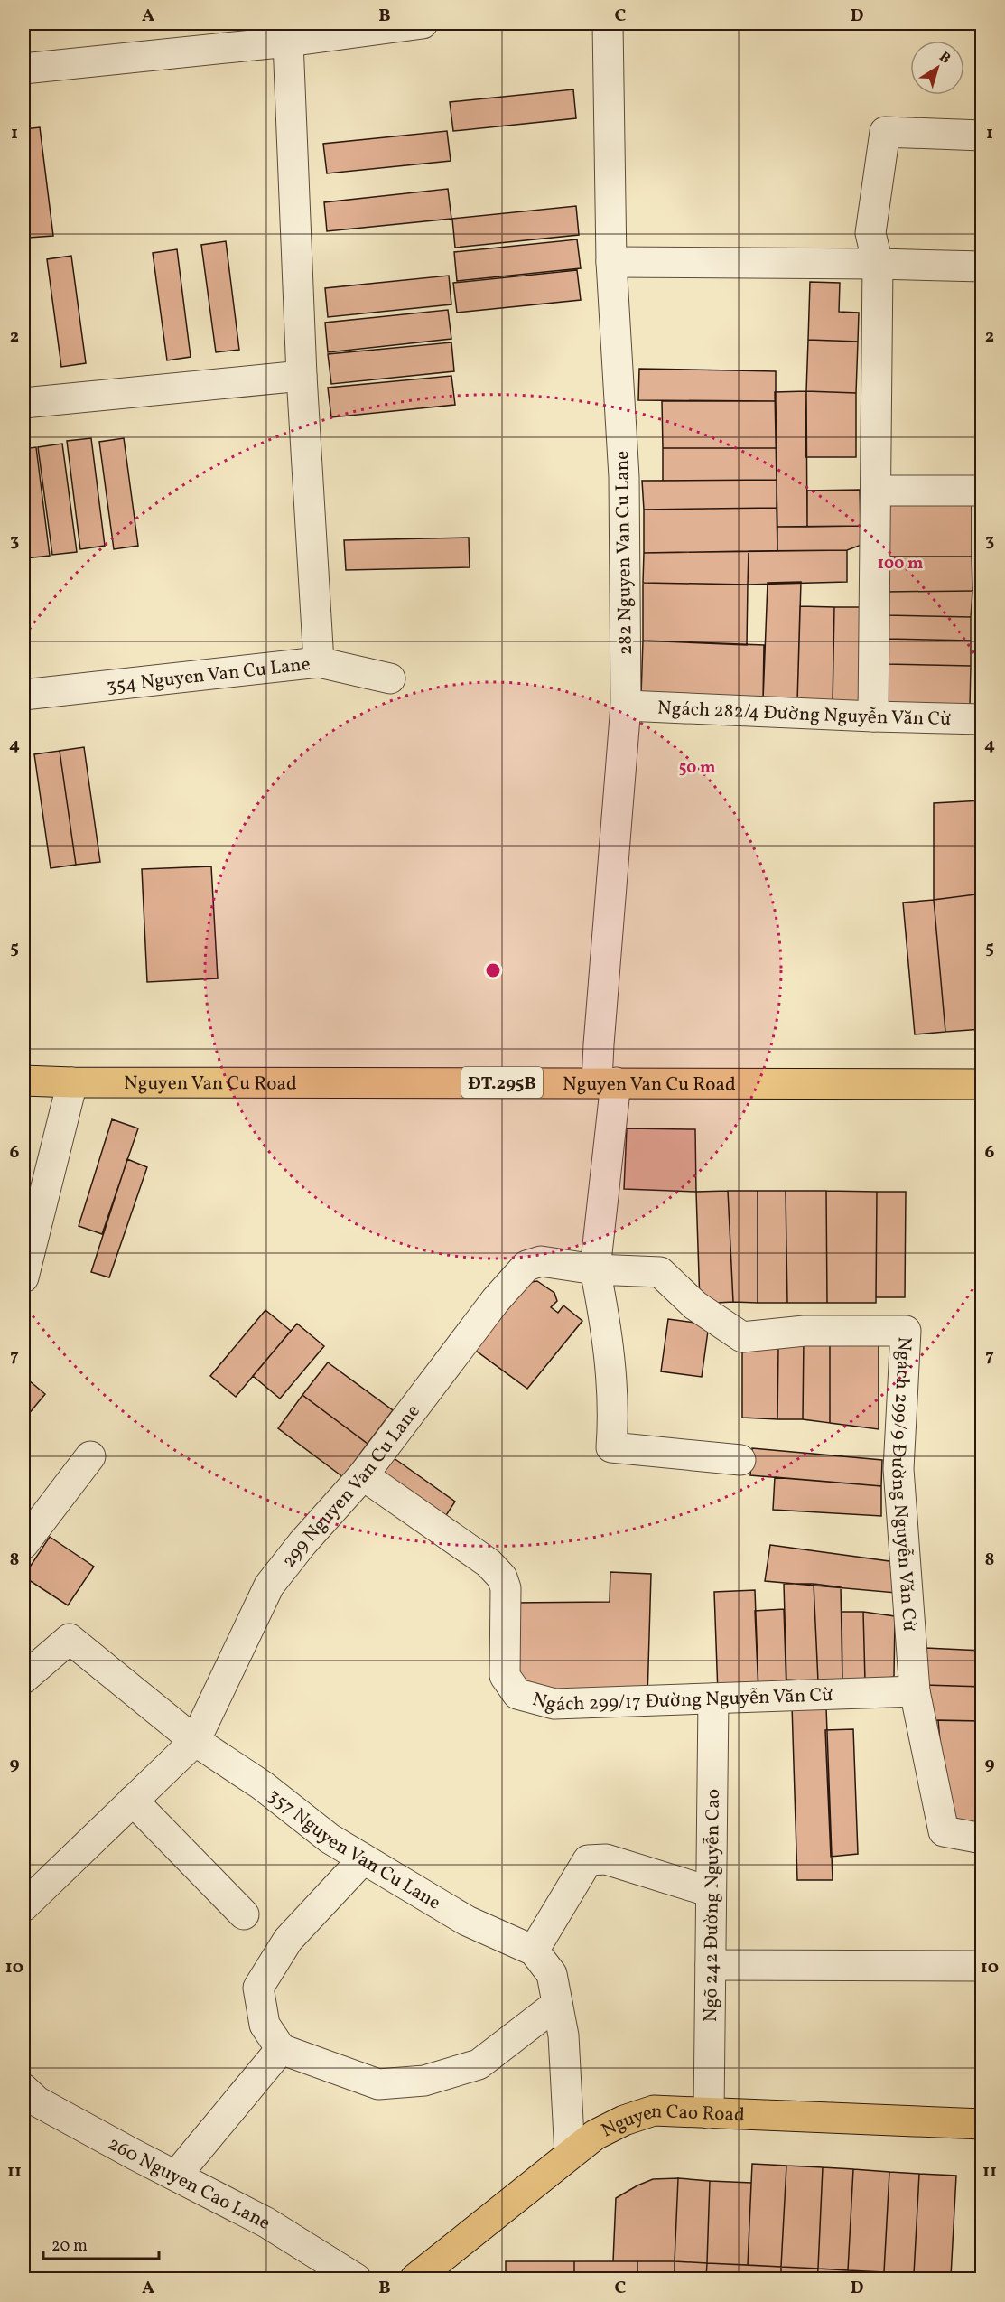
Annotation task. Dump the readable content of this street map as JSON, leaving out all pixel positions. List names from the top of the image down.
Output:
{
  "streets": {
    "main road": ["Nguyen Van Cu Road", "ĐT.295B", "Nguyen Cao Road"],
    "street": [
      "282 Nguyen Van Cu Lane",
      "354 Nguyen Van Cu Lane",
      "Ngách 282/4 Đường Nguyễn Văn Cừ",
      "299 Nguyen Van Cu Lane",
      "Ngách 299/9 Đường Nguyễn Văn Cừ",
      "Ngách 299/17 Đường Nguyễn Văn Cừ",
      "357 Nguyen Van Cu Lane",
      "Ngõ 242 Đường Nguyễn Cao",
      "260 Nguyen Cao Lane"
    ]
  },
  "crossings": [
    ["282 Nguyen Van Cu Lane", "Ngách 282/4 Đường Nguyễn Văn Cừ"],
    ["282 Nguyen Van Cu Lane", "Nguyen Van Cu Road"],
    ["299 Nguyen Van Cu Lane", "Ngách 299/9 Đường Nguyễn Văn Cừ"],
    ["299 Nguyen Van Cu Lane", "Ngách 299/17 Đường Nguyễn Văn Cừ"],
    ["299 Nguyen Van Cu Lane", "357 Nguyen Van Cu Lane"],
    ["Ngách 299/9 Đường Nguyễn Văn Cừ", "Ngách 299/17 Đường Nguyễn Văn Cừ"],
    ["Ngách 299/17 Đường Nguyễn Văn Cừ", "Ngõ 242 Đường Nguyễn Cao"],
    ["357 Nguyen Van Cu Lane", "Nguyen Cao Road"],
    ["Ngõ 242 Đường Nguyễn Cao", "Nguyen Cao Road"]
  ],
  "scale_bar": "20 m",
  "north": "top right",
  "grid": {
    "columns": [
      "A",
      "B",
      "C",
      "D"
    ],
    "rows": [
      "1",
      "2",
      "3",
      "4",
      "5",
      "6",
      "7",
      "8",
      "9",
      "10",
      "11"
    ]
  },
  "rings": ["100 m", "50 m"]
}
